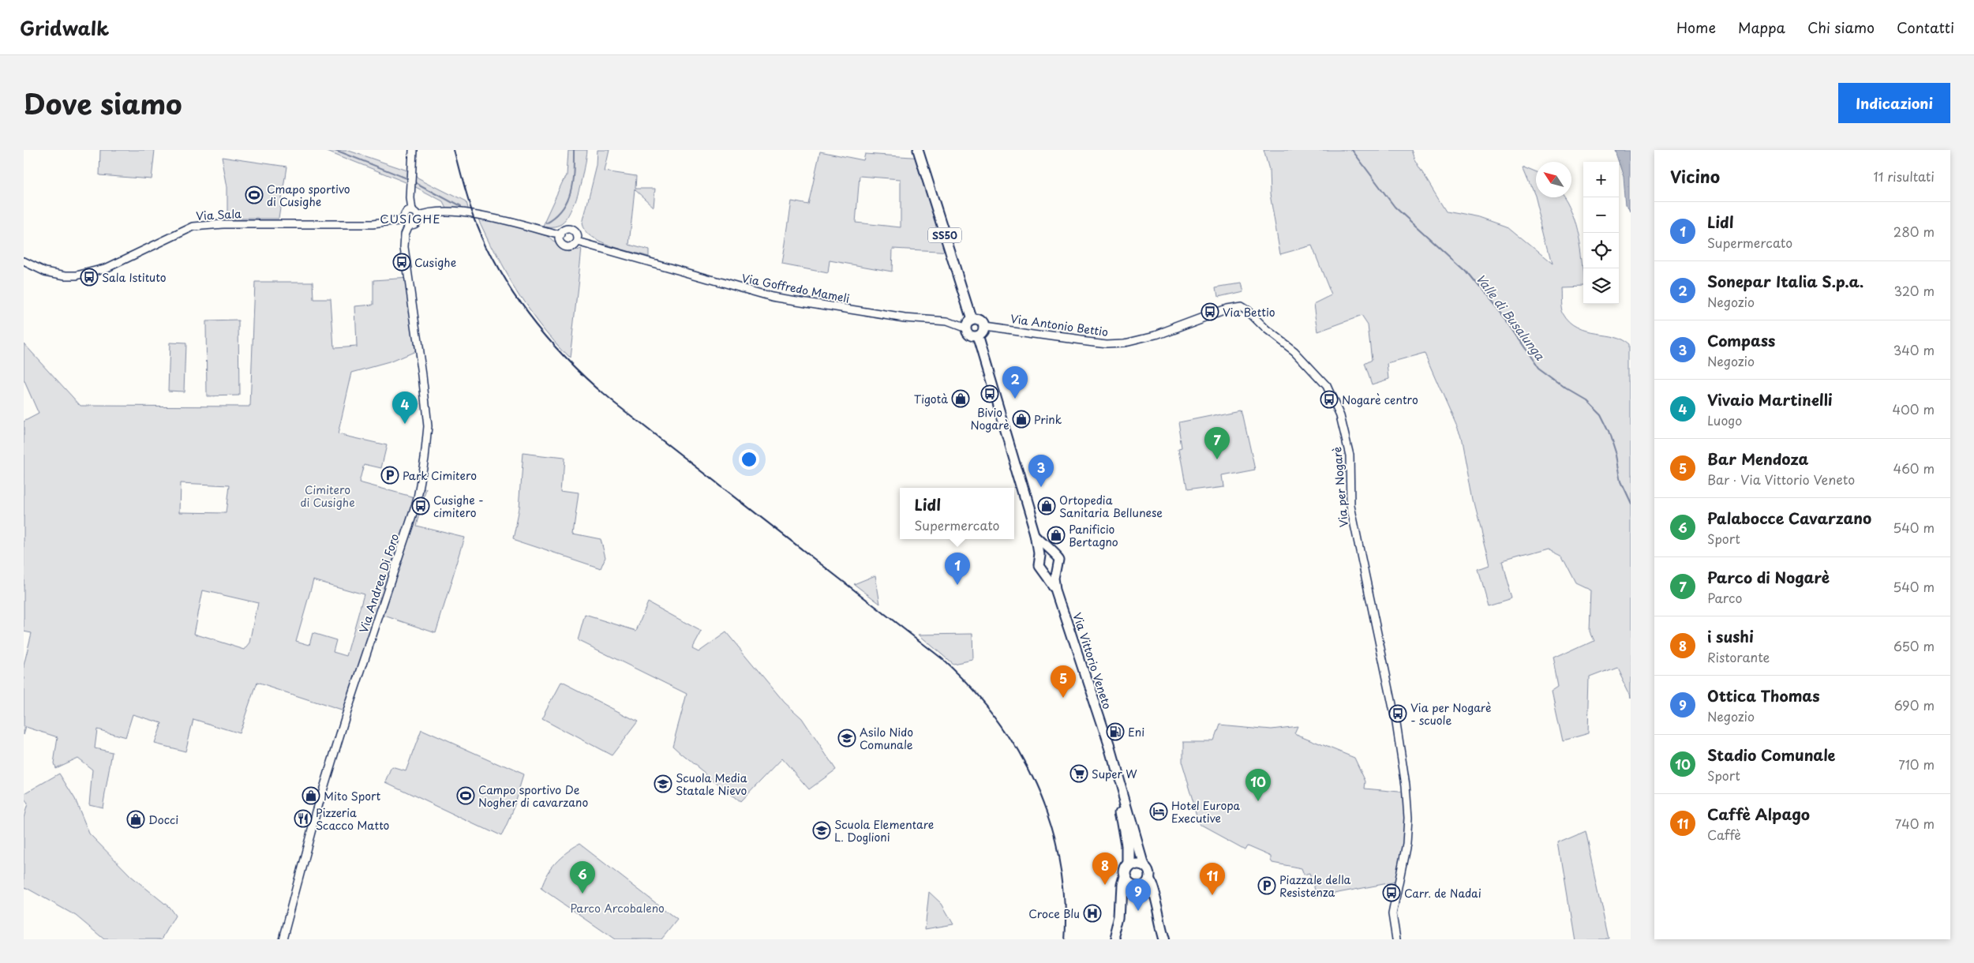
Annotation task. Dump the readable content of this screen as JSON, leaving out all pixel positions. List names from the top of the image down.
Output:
{
  "streets": {
    "main road": ["SS50", "Via Vittorio Veneto"],
    "street": [
      "Via Sala",
      "Via Goffredo Mameli",
      "Via Antonio Bettio",
      "Via per Nogarè",
      "Via Andrea Di Foro"
    ]
  },
  "crossings": [
    ["Via Sala", "Via Andrea Di Foro"],
    ["SS50", "Via Goffredo Mameli"],
    ["SS50", "Via Antonio Bettio"],
    ["SS50", "Via Vittorio Veneto"],
    ["Via Goffredo Mameli", "Via Antonio Bettio"],
    ["Via Goffredo Mameli", "Via Vittorio Veneto"],
    ["Via Antonio Bettio", "Via per Nogarè"],
    ["Via Antonio Bettio", "Via Vittorio Veneto"]
  ],
  "districts": ["CUSIGHE"],
  "water": ["Valle di Busalunga"],
  "parks": ["Cimitero di Cusighe", "Parco Arcobaleno"],
  "places": {
    "sports": ["Cmapo sportivo di Cusighe", "Campo sportivo De Nogher di cavarzano"],
    "bus stop": [
      "Cusighe",
      "Sala Istituto",
      "Via Bettio",
      "Bivio Nogarè",
      "Nogarè centro",
      "Cusighe - cimitero",
      "Via per Nogarè - scuole",
      "Carr. de Nadai"
    ],
    "shop": [
      "Tigotà",
      "Prink",
      "Ortopedia Sanitaria Bellunese",
      "Panificio Bertagno",
      "Mito Sport",
      "Docci"
    ],
    "parking": ["Park Cimitero", "Piazzale della Resistenza"],
    "fuel station": ["Eni"],
    "school or university": ["Asilo Nido Comunale", "Scuola Media Statale Nievo", "Scuola Elementare L. Doglioni"],
    "supermarket": ["Super W"],
    "hotel": ["Hotel Europa Executive"],
    "restaurant": ["Pizzeria Scacco Matto"],
    "hospital": ["Croce Blu"]
  },
  "north": "top left",
  "page": {
    "header": "Gridwalk",
    "nav": [
      "Home",
      "Mappa",
      "Chi siamo",
      "Contatti"
    ],
    "title": "Dove siamo",
    "buttons": "Indicazioni",
    "heading": ["Vicino", "11 risultati"],
    "map_buttons": ["+", "−"],
    "list": [
      {
        "mark": "1",
        "name": "Lidl",
        "note": "Supermercato",
        "value": "280 m"
      },
      {
        "mark": "2",
        "name": "Sonepar Italia S.p.a.",
        "note": "Negozio",
        "value": "320 m"
      },
      {
        "mark": "3",
        "name": "Compass",
        "note": "Negozio",
        "value": "340 m"
      },
      {
        "mark": "4",
        "name": "Vivaio Martinelli",
        "note": "Luogo",
        "value": "400 m"
      },
      {
        "mark": "5",
        "name": "Bar Mendoza",
        "note": "Bar · Via Vittorio Veneto",
        "value": "460 m"
      },
      {
        "mark": "6",
        "name": "Palabocce Cavarzano",
        "note": "Sport",
        "value": "540 m"
      },
      {
        "mark": "7",
        "name": "Parco di Nogarè",
        "note": "Parco",
        "value": "540 m"
      },
      {
        "mark": "8",
        "name": "i sushi",
        "note": "Ristorante",
        "value": "650 m"
      },
      {
        "mark": "9",
        "name": "Ottica Thomas",
        "note": "Negozio",
        "value": "690 m"
      },
      {
        "mark": "10",
        "name": "Stadio Comunale",
        "note": "Sport",
        "value": "710 m"
      },
      {
        "mark": "11",
        "name": "Caffè Alpago",
        "note": "Caffè",
        "value": "740 m"
      }
    ],
    "pins": [
      "2",
      "4",
      "7",
      "3",
      "1",
      "5",
      "10",
      "8",
      "6",
      "11",
      "9"
    ],
    "popup": ["Lidl", "Supermercato"]
  }
}
